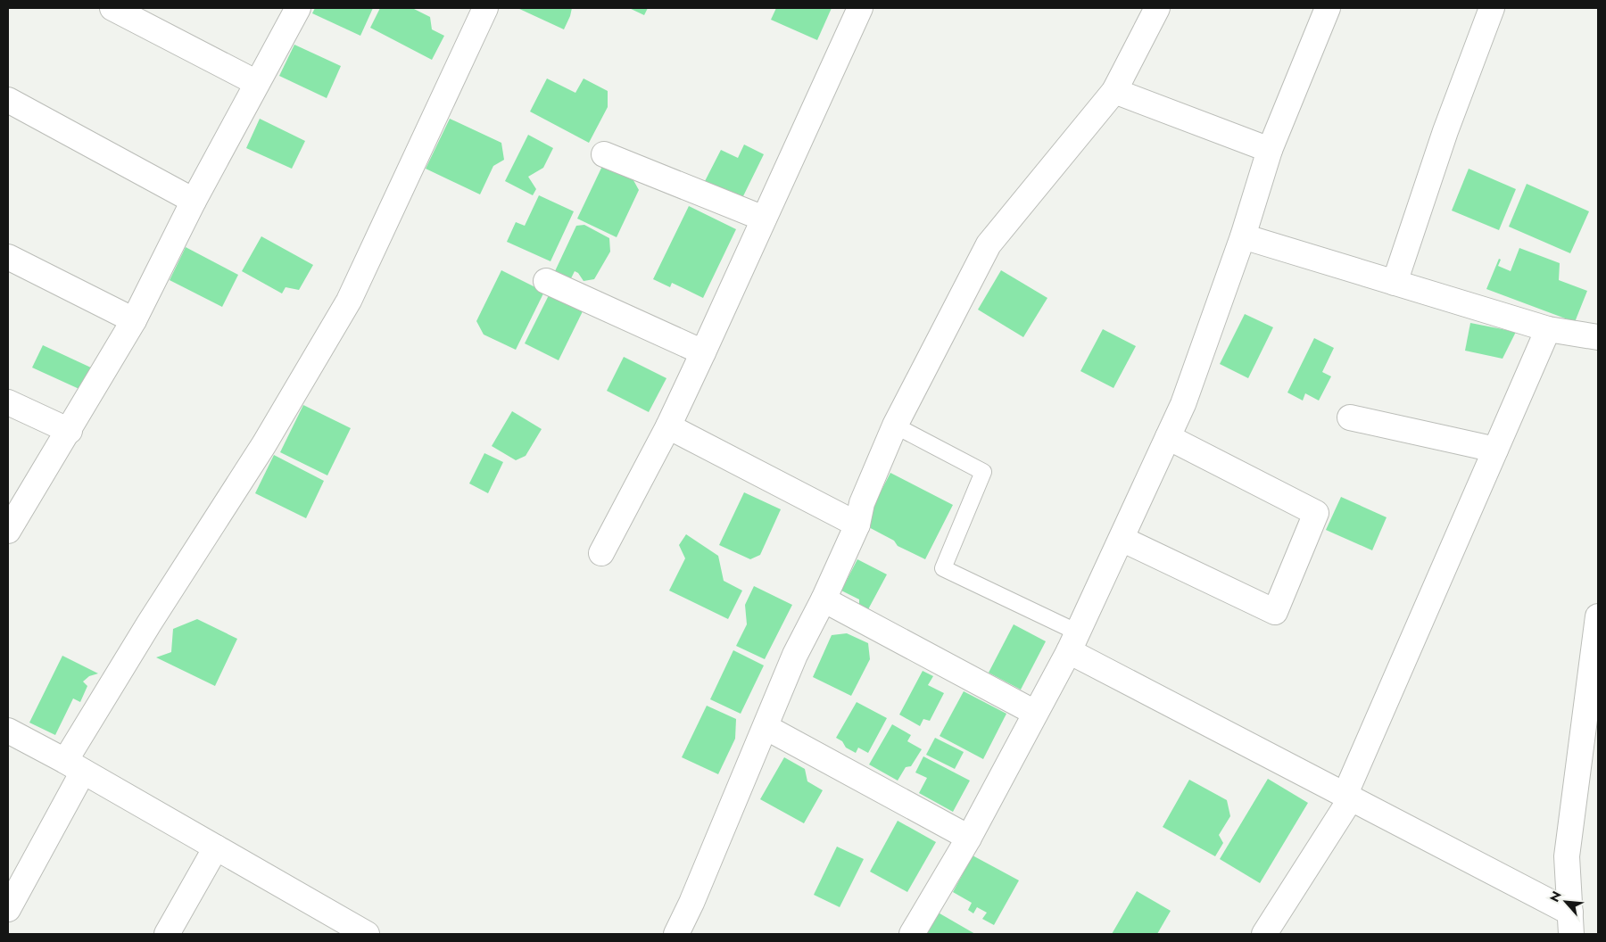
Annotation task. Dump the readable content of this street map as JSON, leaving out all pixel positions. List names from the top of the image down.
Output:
{
  "north": "top left"
}
